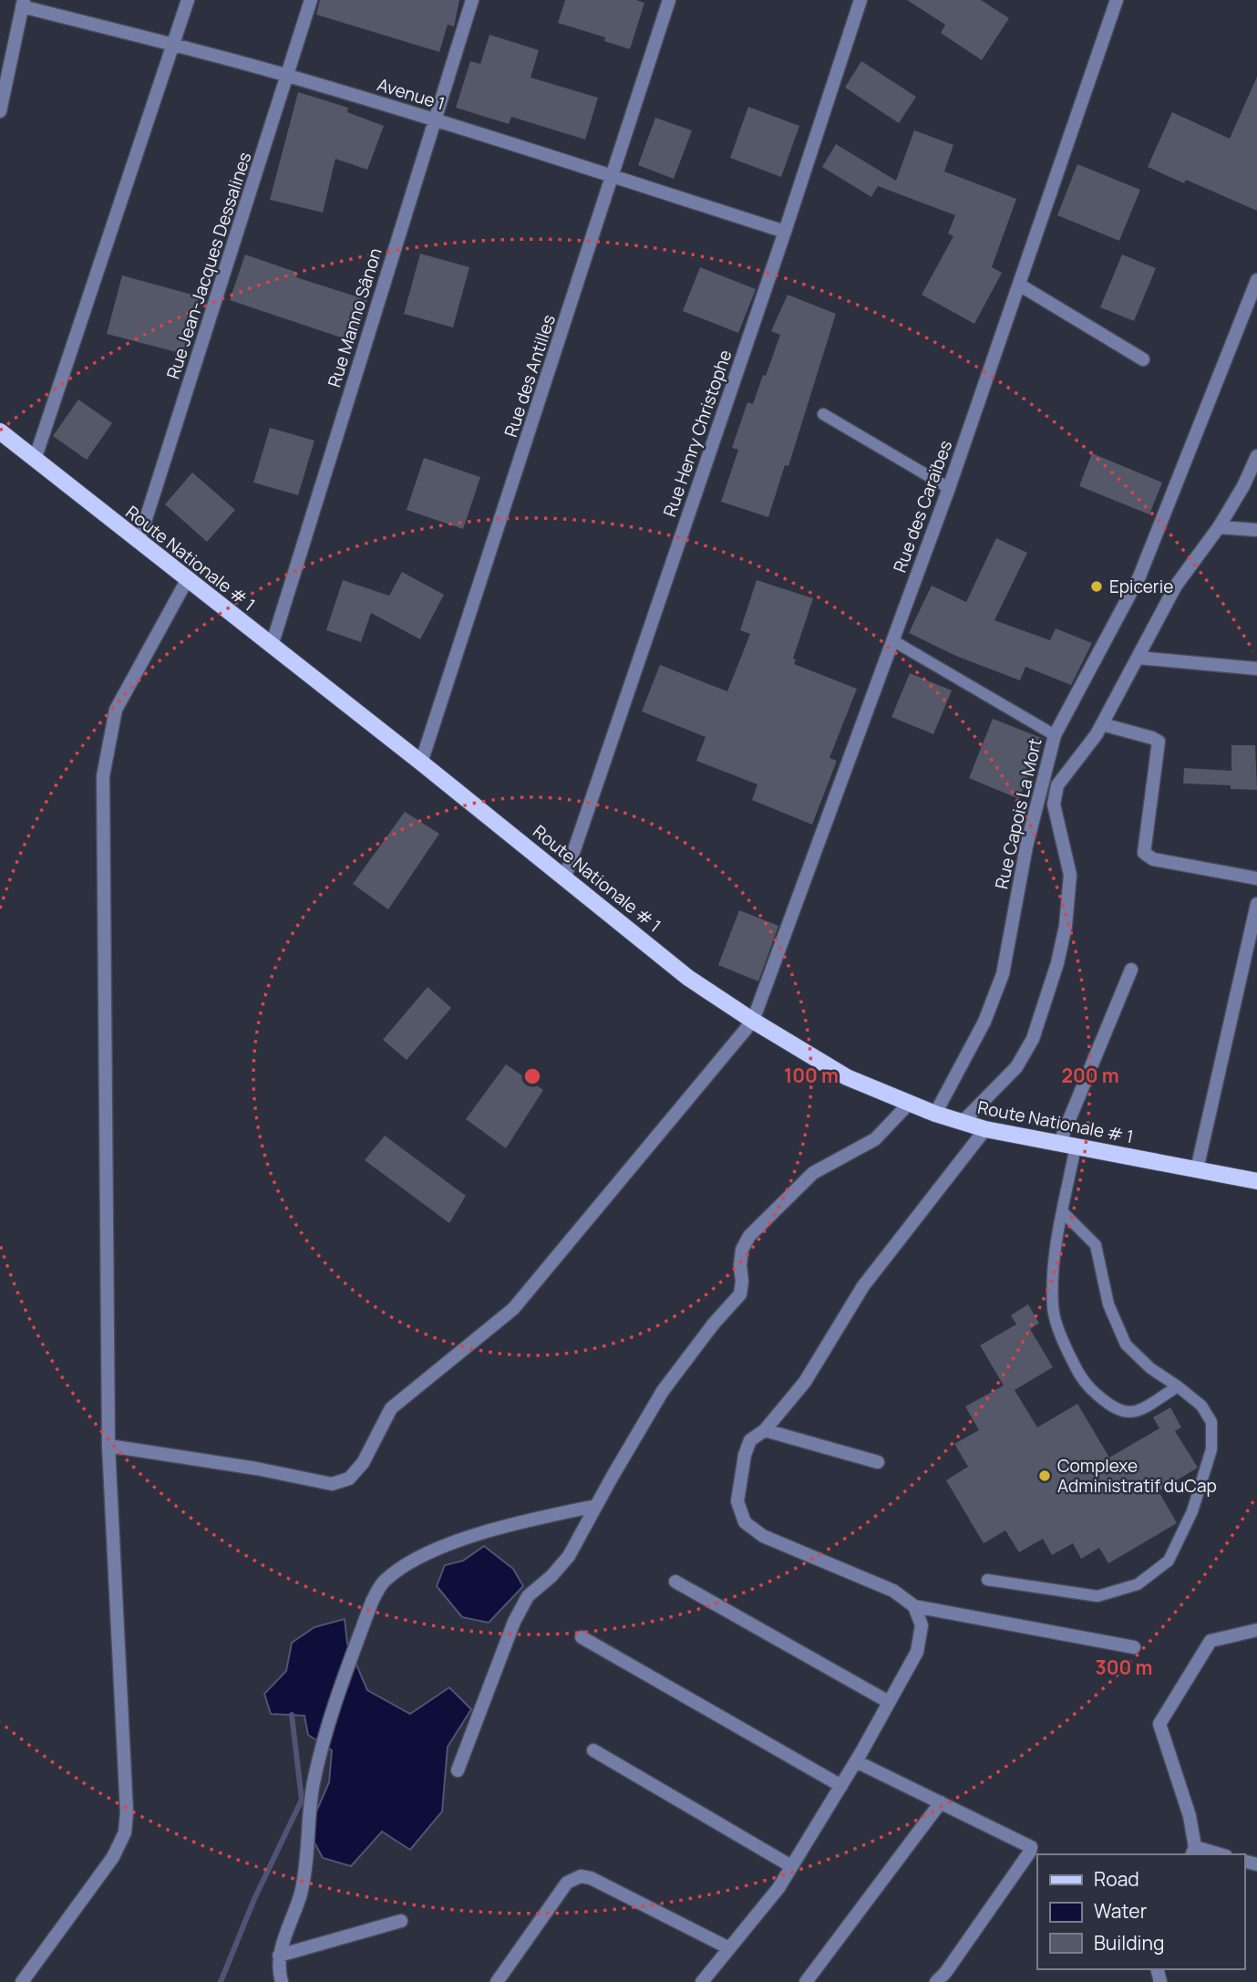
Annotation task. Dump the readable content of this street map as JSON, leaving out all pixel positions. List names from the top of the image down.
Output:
{
  "streets": {
    "main road": ["Route Nationale # 1"],
    "street": [
      "Avenue 1",
      "Rue Jean-Jacques Dessalines",
      "Rue Manno Sânon",
      "Rue des Antilles",
      "Rue Henry Christophe",
      "Rue des Caraïbes",
      "Rue Capois La Mort"
    ]
  },
  "crossings": [
    ["Avenue 1", "Rue Jean-Jacques Dessalines"],
    ["Avenue 1", "Rue Manno Sânon"],
    ["Avenue 1", "Rue des Antilles"],
    ["Avenue 1", "Rue Henry Christophe"],
    ["Rue Jean-Jacques Dessalines", "Route Nationale # 1"],
    ["Rue Manno Sânon", "Route Nationale # 1"],
    ["Rue des Antilles", "Route Nationale # 1"],
    ["Rue Henry Christophe", "Route Nationale # 1"],
    ["Rue des Caraïbes", "Route Nationale # 1"],
    ["Route Nationale # 1", "Rue Capois La Mort"]
  ],
  "places": ["Epicerie", "Complexe Administratif duCap"],
  "legend": ["Road", "Water", "Building"],
  "rings": ["100 m", "200 m", "300 m"]
}
